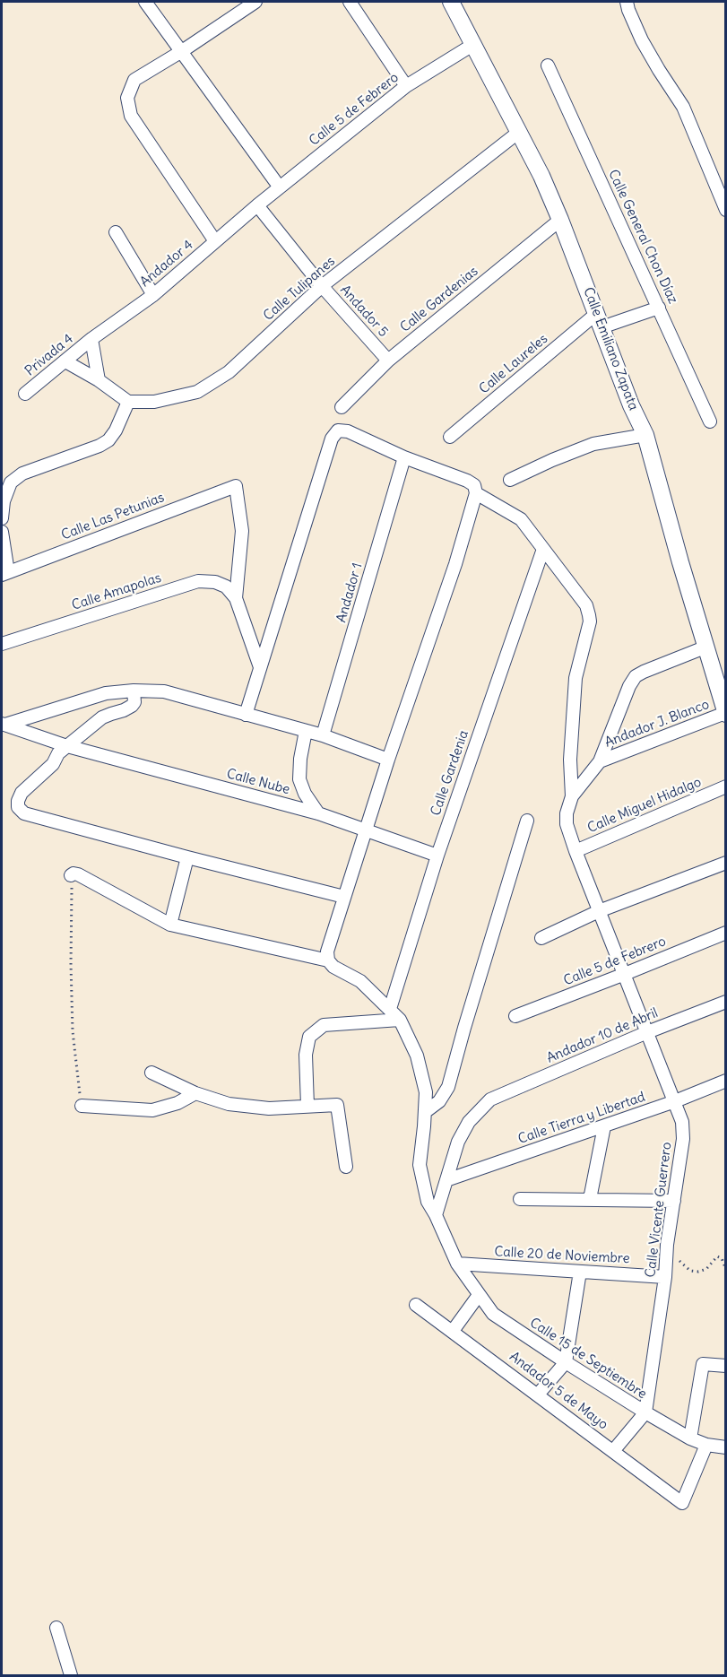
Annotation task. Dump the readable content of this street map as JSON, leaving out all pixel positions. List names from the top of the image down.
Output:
{
  "streets": {
    "street": [
      "Calle 5 de Febrero",
      "Calle General Chon Díaz",
      "Andador 4",
      "Calle Tulipanes",
      "Calle Gardenias",
      "Andador 5",
      "Calle Emiliano Zapata",
      "Privada 4",
      "Calle Laureles",
      "Calle Las Petunias",
      "Calle Amapolas",
      "Andador 1",
      "Andador J. Blanco",
      "Calle Gardenia",
      "Calle Nube",
      "Calle Miguel Hidalgo",
      "Andador 10 de Abril",
      "Calle Tierra y Libertad",
      "Calle Vicente Guerrero",
      "Calle 20 de Noviembre",
      "Calle 15 de Septiembre",
      "Andador 5 de Mayo"
    ]
  },
  "crossings": [
    ["Calle 5 de Febrero", "Andador 4"],
    ["Calle 5 de Febrero", "Andador 5"],
    ["Calle 5 de Febrero", "Calle Emiliano Zapata"],
    ["Calle 5 de Febrero", "Calle Vicente Guerrero"],
    ["Andador 4", "Andador 5"],
    ["Andador 4", "Privada 4"],
    ["Calle Tulipanes", "Andador 5"],
    ["Calle Tulipanes", "Calle Emiliano Zapata"],
    ["Calle Gardenias", "Andador 5"],
    ["Calle Gardenias", "Calle Emiliano Zapata"],
    ["Calle Emiliano Zapata", "Calle Laureles"],
    ["Calle Emiliano Zapata", "Andador J. Blanco"],
    ["Calle Las Petunias", "Calle Amapolas"],
    ["Calle Gardenia", "Calle Nube"],
    ["Calle Gardenia", "Calle 15 de Septiembre"],
    ["Calle Miguel Hidalgo", "Calle Vicente Guerrero"],
    ["Andador 10 de Abril", "Calle Tierra y Libertad"],
    ["Andador 10 de Abril", "Calle Vicente Guerrero"],
    ["Calle Tierra y Libertad", "Calle Vicente Guerrero"],
    ["Calle Vicente Guerrero", "Calle 20 de Noviembre"],
    ["Calle Vicente Guerrero", "Calle 15 de Septiembre"],
    ["Calle 20 de Noviembre", "Calle 15 de Septiembre"],
    ["Calle 15 de Septiembre", "Andador 5 de Mayo"]
  ]
}
